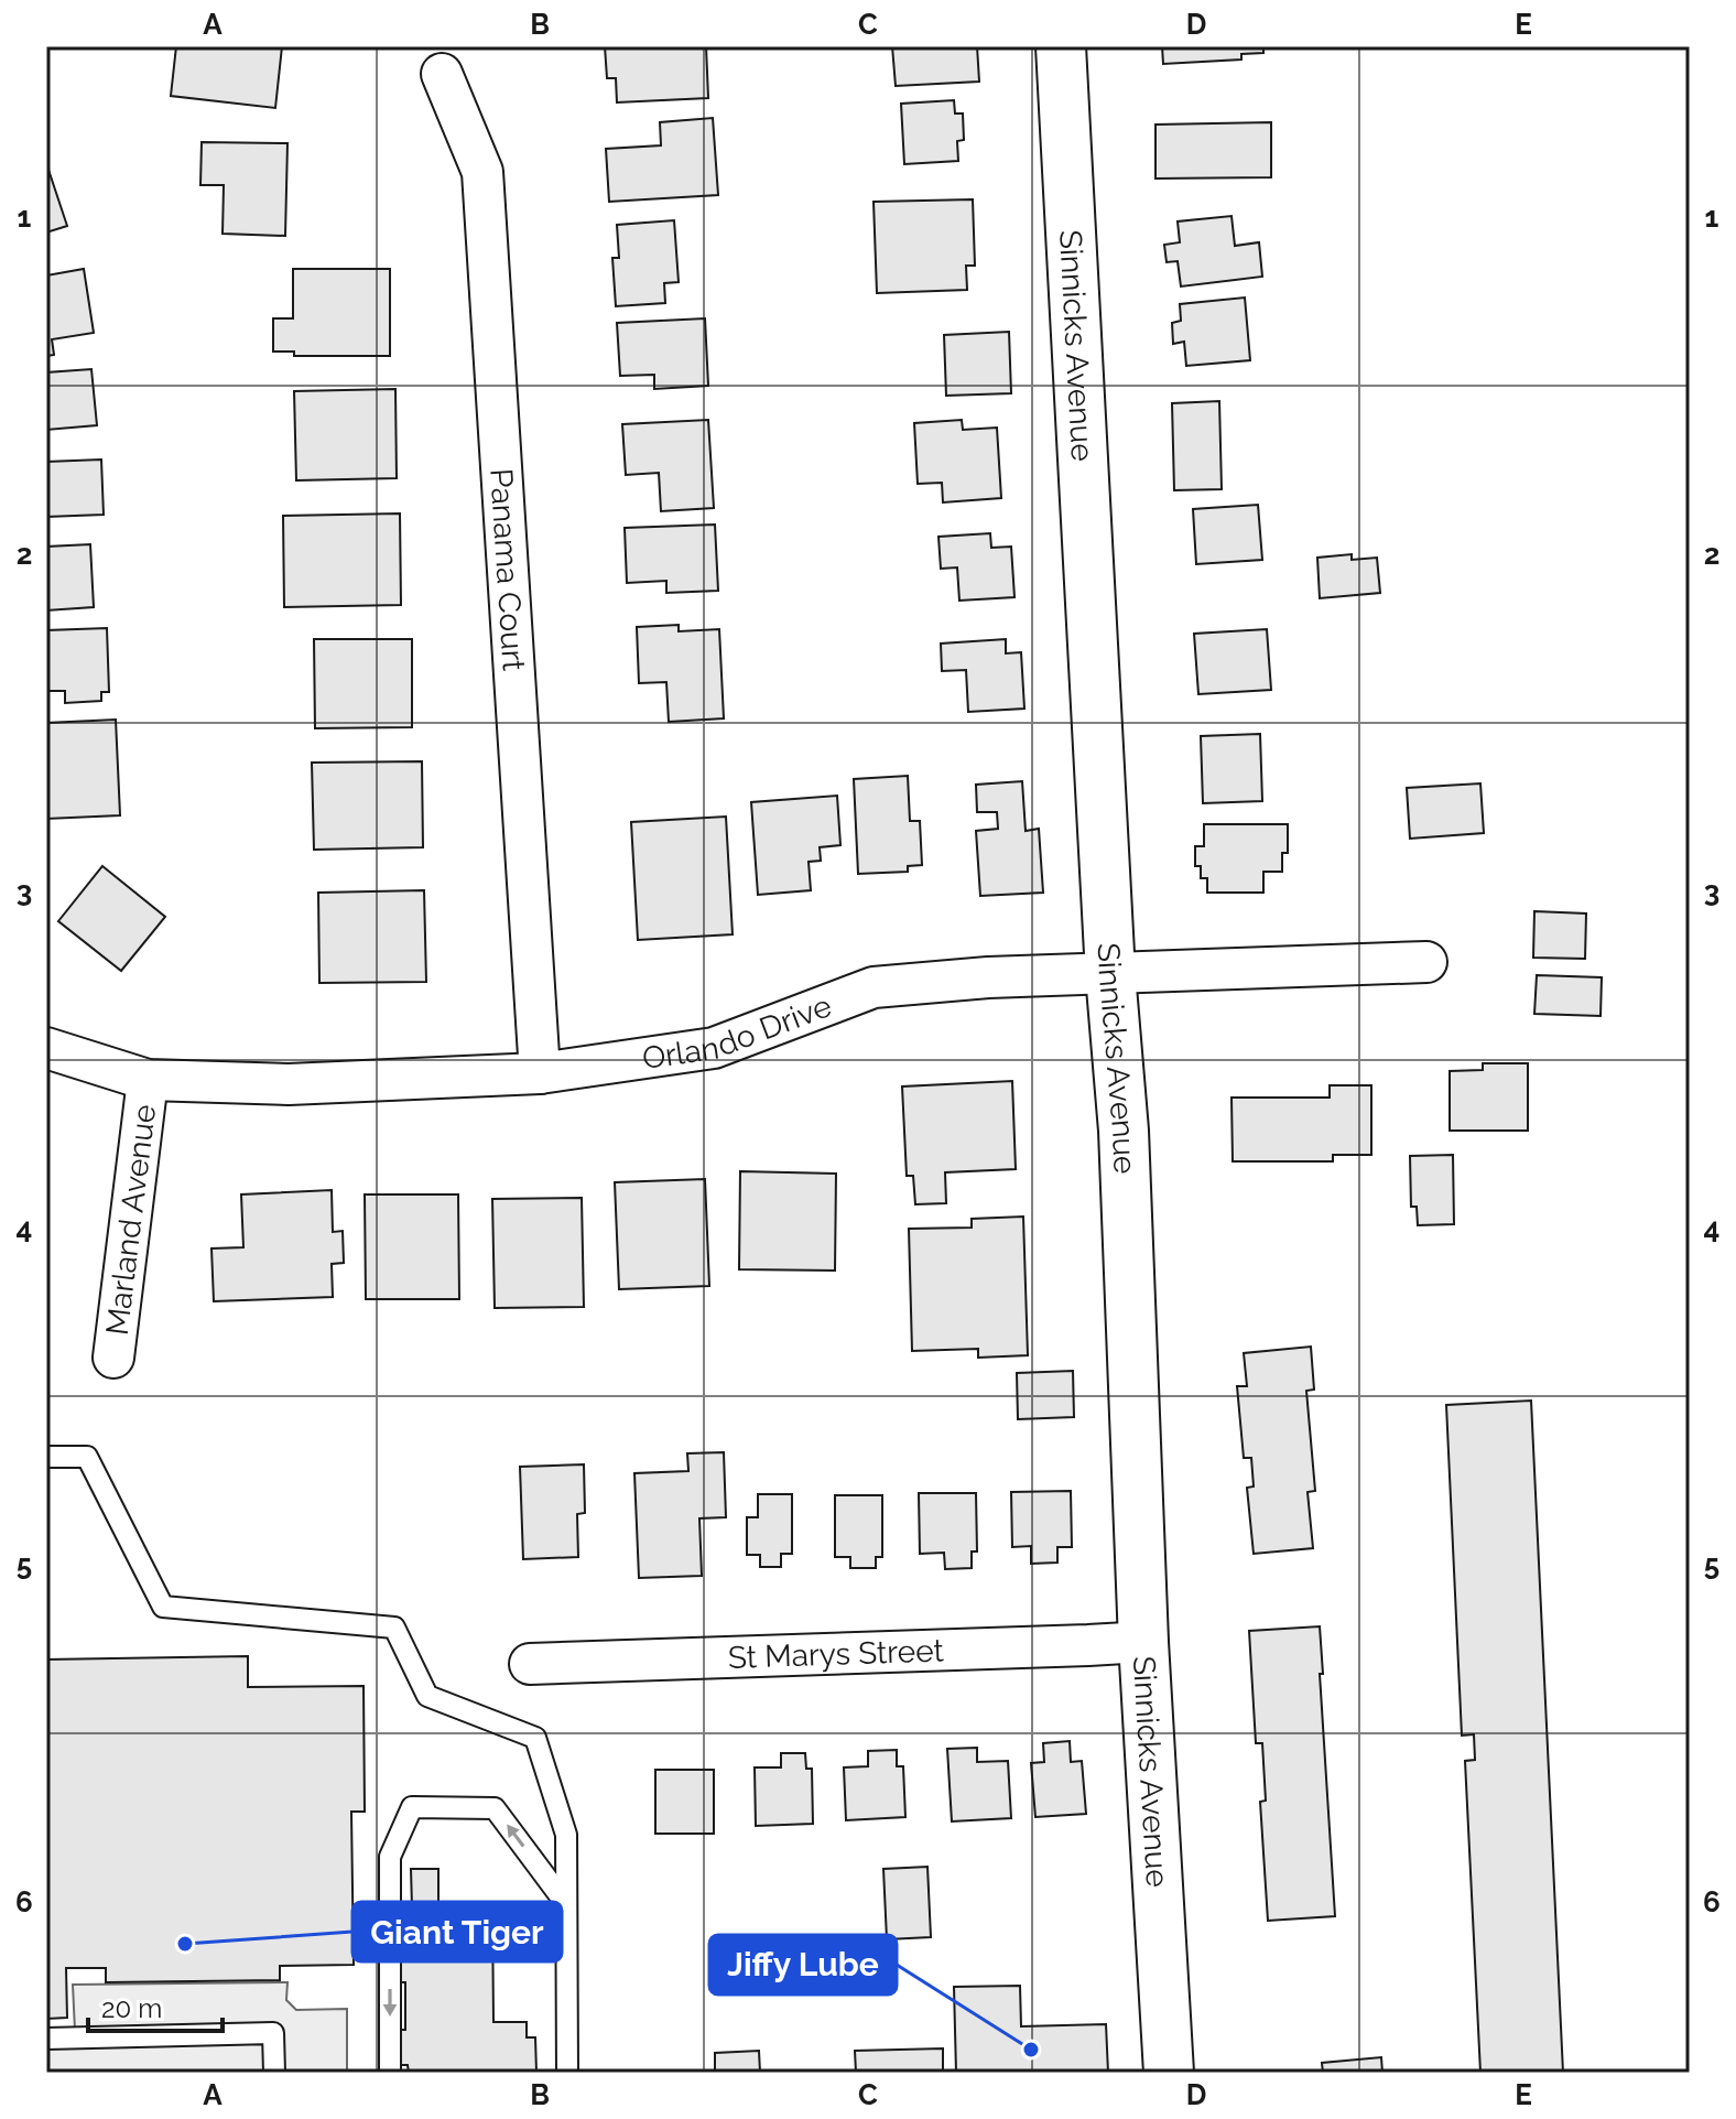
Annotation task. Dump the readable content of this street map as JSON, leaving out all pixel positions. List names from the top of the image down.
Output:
{
  "streets": {
    "street": [
      "Sinnicks Avenue",
      "Panama Court",
      "Orlando Drive",
      "Marland Avenue",
      "St Marys Street"
    ]
  },
  "crossings": [
    ["Sinnicks Avenue", "Orlando Drive"],
    ["Sinnicks Avenue", "St Marys Street"],
    ["Panama Court", "Orlando Drive"],
    ["Orlando Drive", "Marland Avenue"]
  ],
  "places": ["Giant Tiger", "Jiffy Lube"],
  "scale_bar": "20 m",
  "grid": {
    "columns": [
      "A",
      "B",
      "C",
      "D",
      "E"
    ],
    "rows": [
      "1",
      "2",
      "3",
      "4",
      "5",
      "6"
    ]
  }
}
